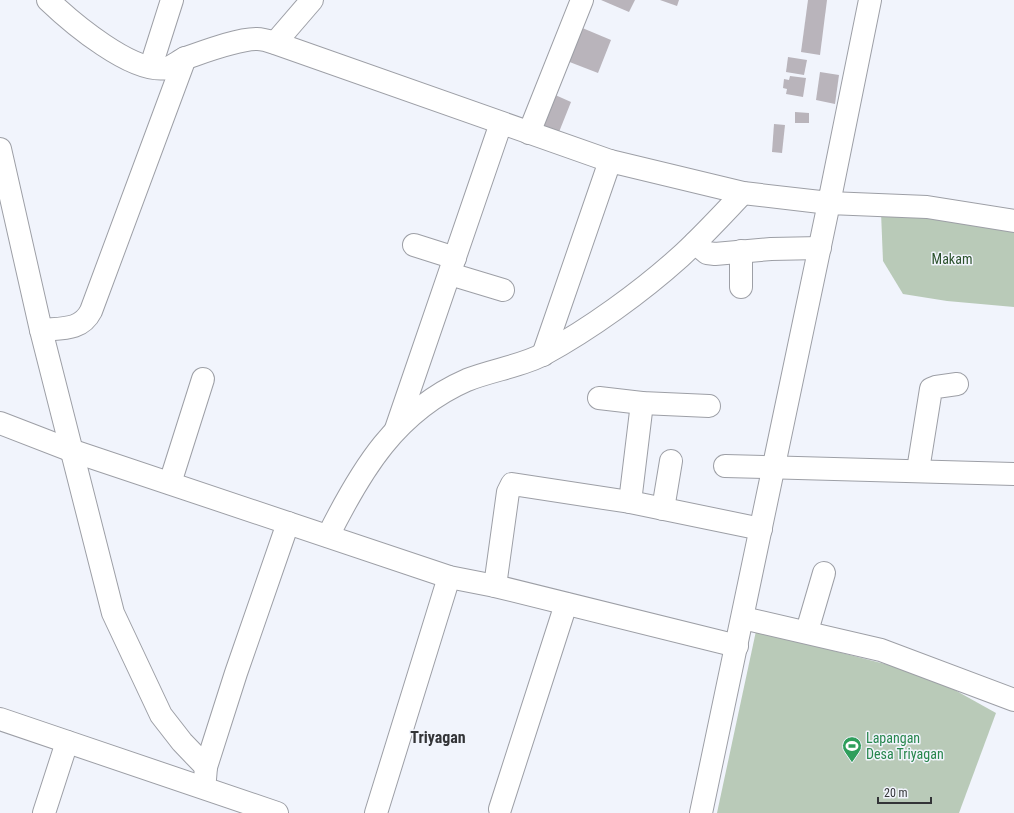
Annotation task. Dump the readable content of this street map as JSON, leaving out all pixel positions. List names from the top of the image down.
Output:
{
  "districts": ["Triyagan"],
  "parks": ["Makam"],
  "places": {
    "sports": ["Lapangan Desa Triyagan"]
  },
  "scale_bar": "20 m"
}
